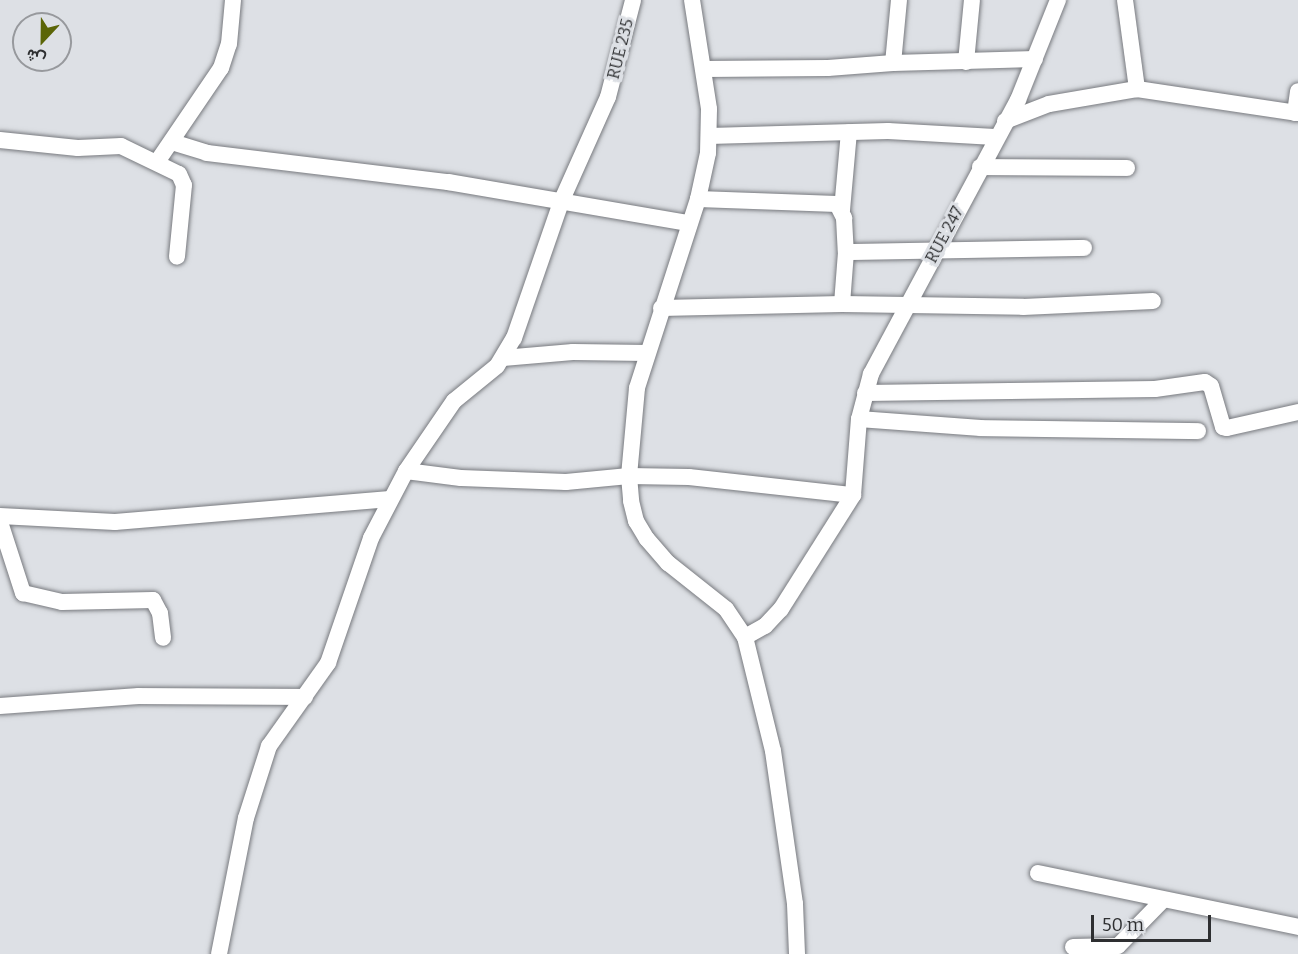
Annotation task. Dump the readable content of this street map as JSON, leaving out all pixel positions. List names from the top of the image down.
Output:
{
  "streets": {
    "street": ["RUE 235", "RUE 247"]
  },
  "scale_bar": "50 m",
  "north": "bottom"
}
